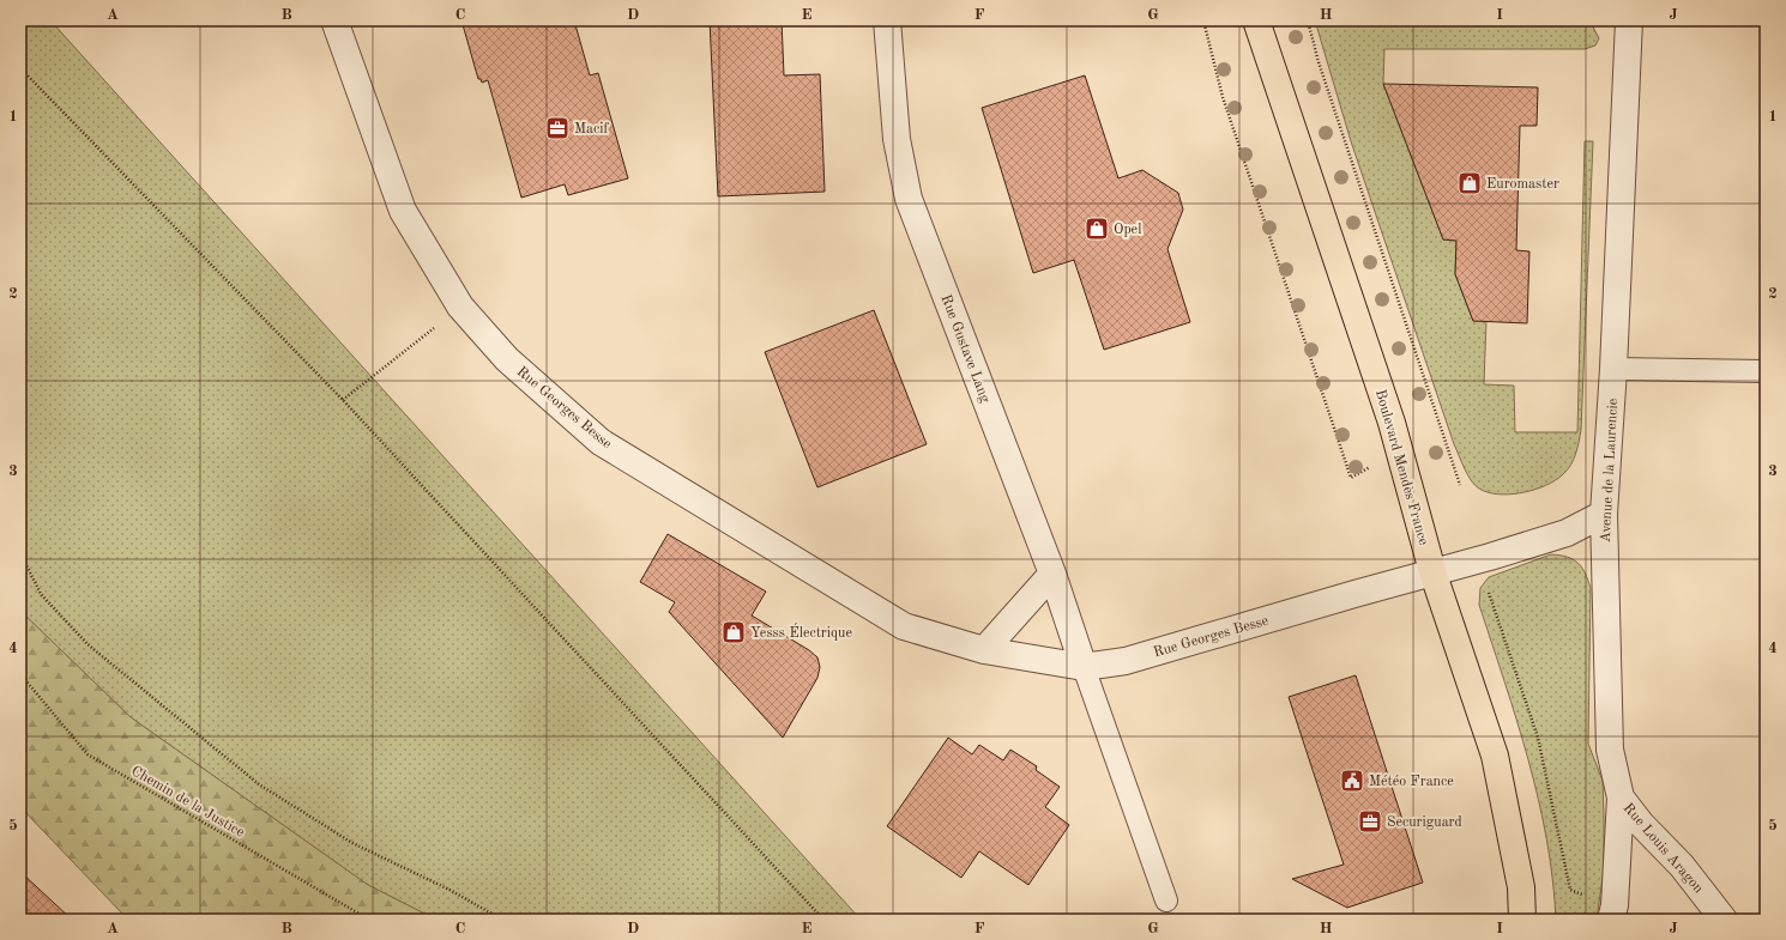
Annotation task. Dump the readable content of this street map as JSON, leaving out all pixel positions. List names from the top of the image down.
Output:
{
  "streets": {
    "main road": ["Boulevard Mendès France"],
    "street": [
      "Rue Gustave Lang",
      "Rue Georges Besse",
      "Avenue de la Laurencie",
      "Rue Louis Aragon"
    ],
    "path": ["Chemin de la Justice"]
  },
  "crossings": [
    ["Rue Gustave Lang", "Rue Georges Besse"],
    ["Rue Georges Besse", "Boulevard Mendès France"],
    ["Rue Georges Besse", "Avenue de la Laurencie"],
    ["Avenue de la Laurencie", "Rue Louis Aragon"]
  ],
  "places": {
    "office": ["Macif", "Securiguard"],
    "shop": ["Euromaster", "Opel", "Yesss Électrique"],
    "public building": ["Météo France"]
  },
  "grid": {
    "columns": [
      "A",
      "B",
      "C",
      "D",
      "E",
      "F",
      "G",
      "H",
      "I",
      "J"
    ],
    "rows": [
      "1",
      "2",
      "3",
      "4",
      "5"
    ]
  }
}
